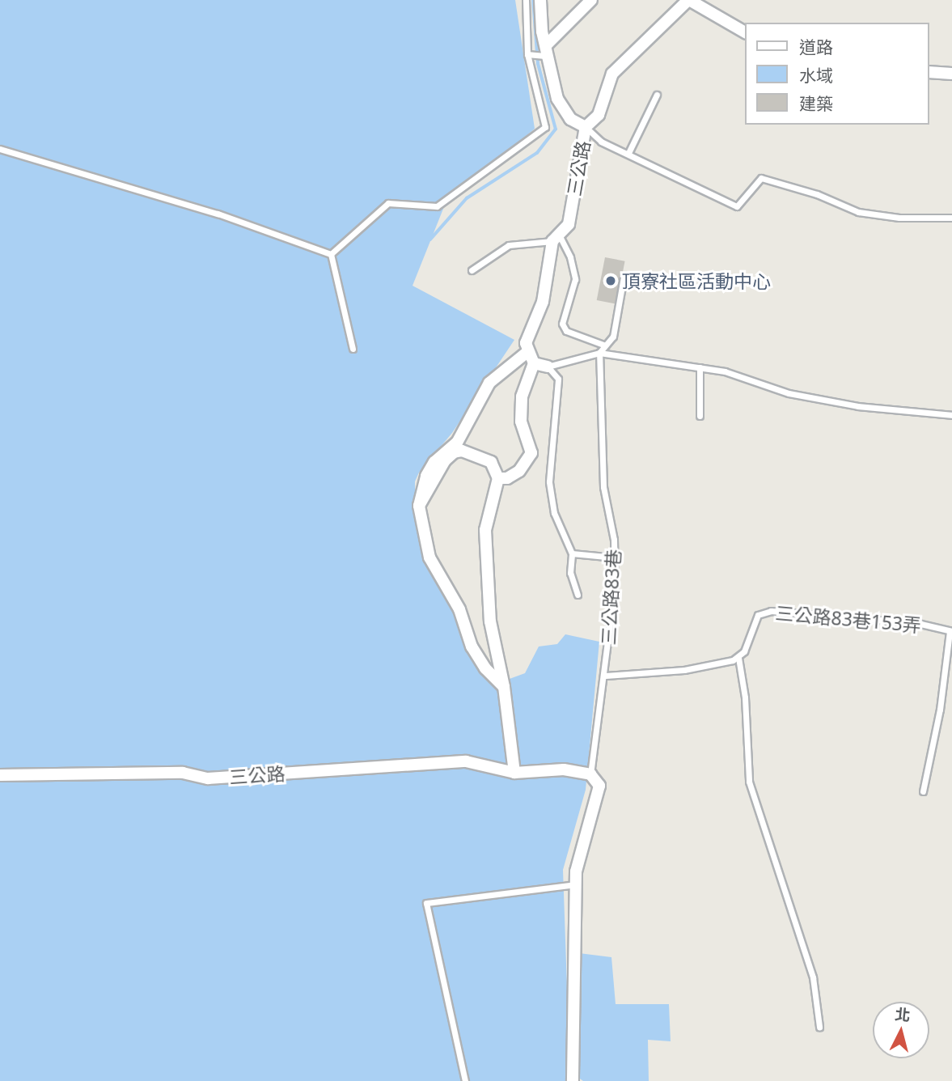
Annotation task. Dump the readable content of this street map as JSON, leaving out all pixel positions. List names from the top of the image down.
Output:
{
  "streets": {
    "street": ["三公路"],
    "lane": ["三公路83巷", "三公路83巷153弄"]
  },
  "crossings": [
    ["三公路", "三公路83巷"]
  ],
  "places": ["頂寮社區活動中心"],
  "legend": ["道路", "水域", "建築"],
  "north": "top"
}
